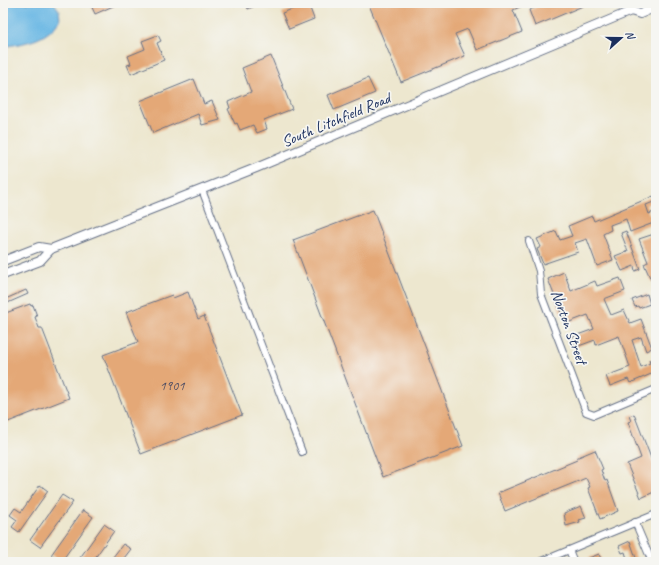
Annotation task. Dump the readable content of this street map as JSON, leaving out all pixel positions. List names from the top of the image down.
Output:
{
  "streets": {
    "main road": ["South Litchfield Road"],
    "street": ["Norton Street"]
  },
  "house_numbers": ["1901"],
  "north": "right"
}
